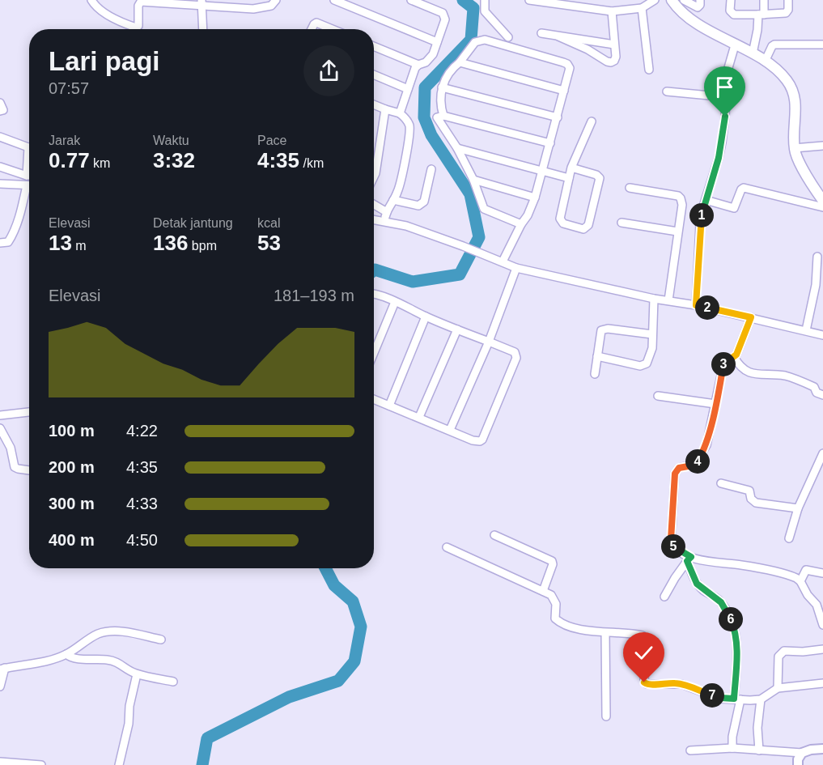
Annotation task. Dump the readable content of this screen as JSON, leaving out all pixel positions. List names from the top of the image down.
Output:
{
  "page": {
    "heading": ["Lari pagi", "07:57"],
    "stats": [
      ["Jarak", "0.77 km"],
      ["Waktu", "3:32"],
      ["Pace", "4:35 /km"],
      ["Elevasi", "13 m"],
      ["Detak jantung", "136 bpm"],
      ["kcal", "53"]
    ],
    "pins": [
      "1",
      "2",
      "3",
      "4",
      "5",
      "6",
      "7"
    ],
    "chart": ["Elevasi", "181–193 m"],
    "list": [
      {
        "name": "100 m",
        "note": "4:22"
      },
      {
        "name": "200 m",
        "note": "4:35"
      },
      {
        "name": "300 m",
        "note": "4:33"
      },
      {
        "name": "400 m",
        "note": "4:50"
      }
    ]
  }
}
